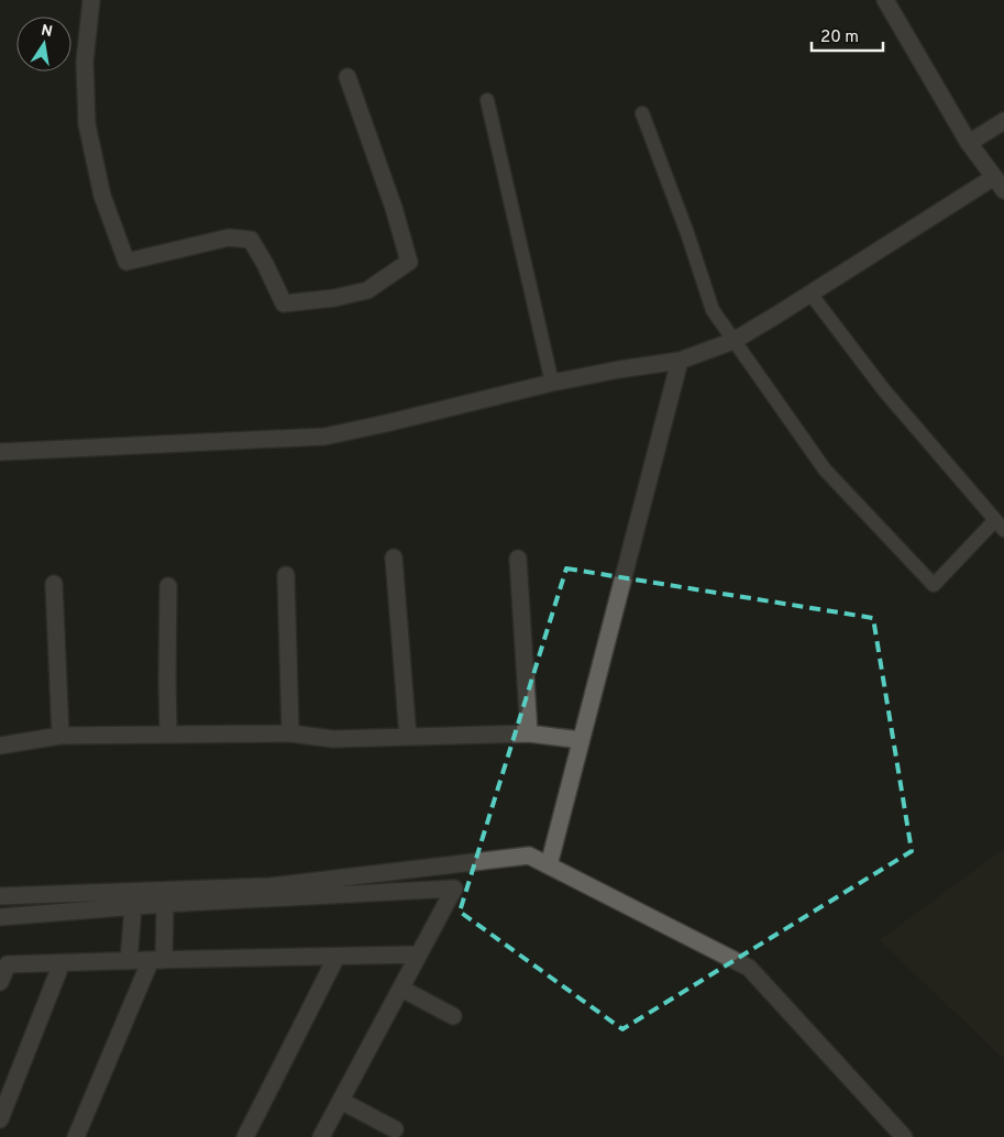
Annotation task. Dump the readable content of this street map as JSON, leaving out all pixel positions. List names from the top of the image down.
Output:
{
  "scale_bar": "20 m",
  "north": "top"
}
